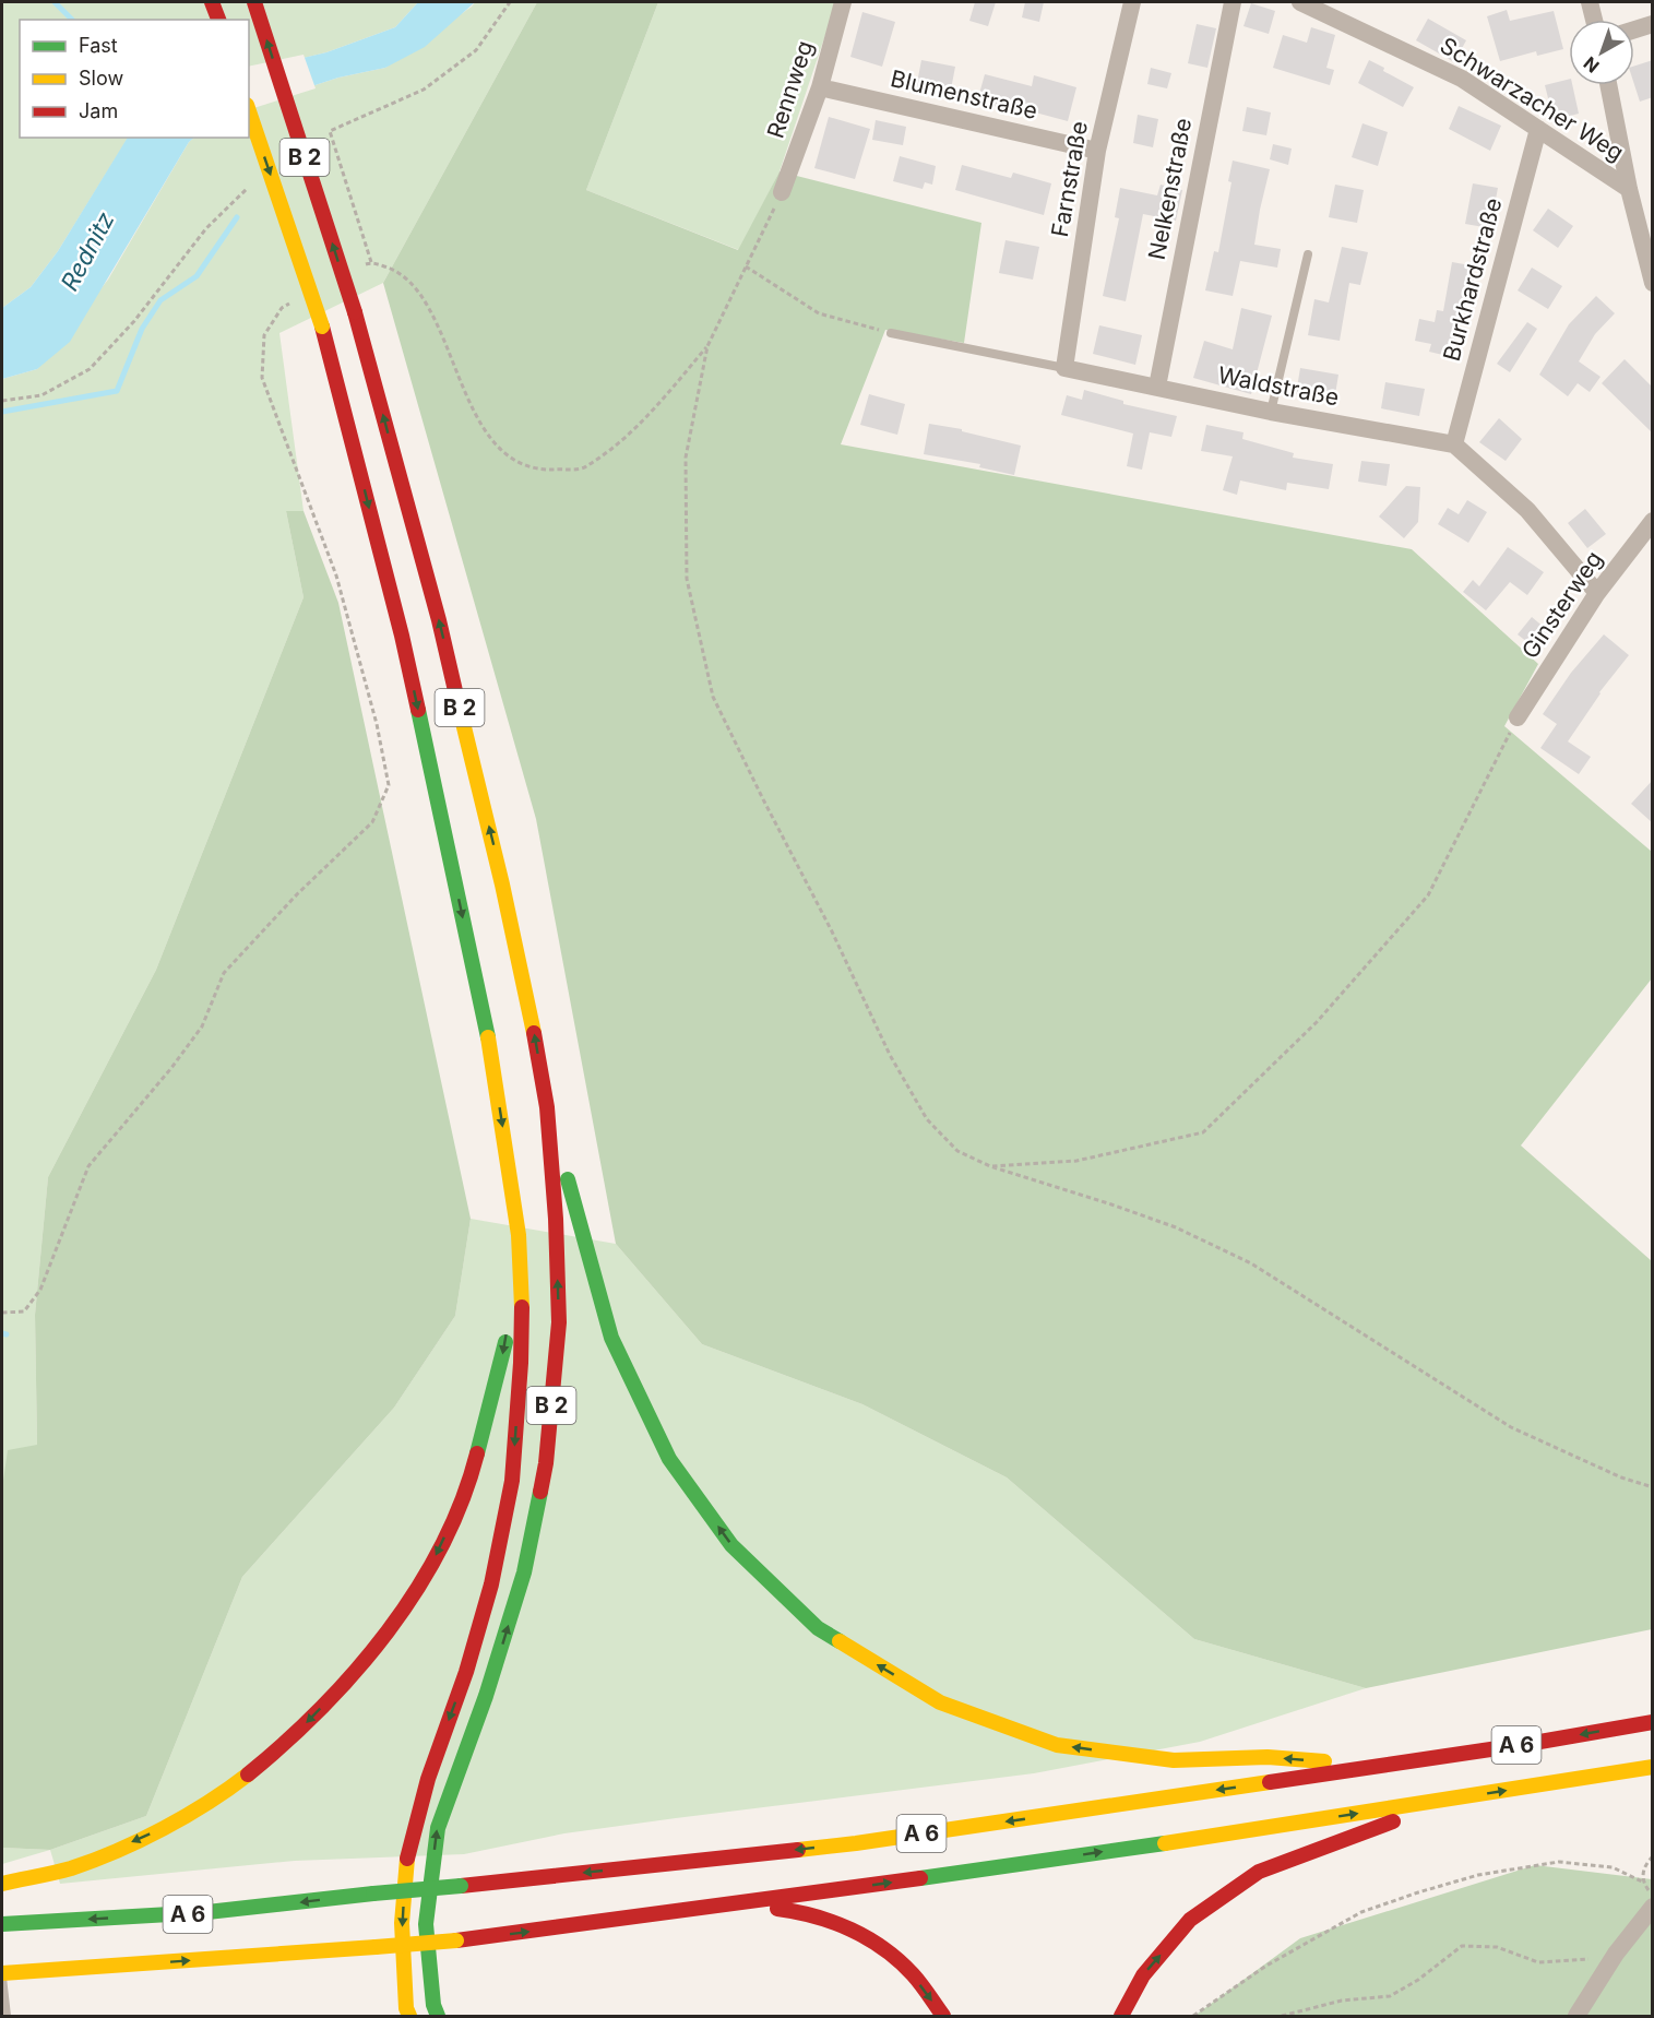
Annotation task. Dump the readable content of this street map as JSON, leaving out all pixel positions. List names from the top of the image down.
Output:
{
  "streets": {
    "highway": ["B 2", "A 6"],
    "street": [
      "Rennweg",
      "Blumenstraße",
      "Schwarzacher Weg",
      "Farnstraße",
      "Nelkenstraße",
      "Burkhardstraße",
      "Waldstraße",
      "Ginsterweg"
    ]
  },
  "crossings": [
    ["Rennweg", "Blumenstraße"],
    ["Blumenstraße", "Farnstraße"],
    ["Schwarzacher Weg", "Burkhardstraße"],
    ["Farnstraße", "Waldstraße"],
    ["Nelkenstraße", "Waldstraße"],
    ["Burkhardstraße", "Waldstraße"]
  ],
  "water": ["Rednitz"],
  "legend": ["Fast", "Slow", "Jam"],
  "north": "bottom left"
}
